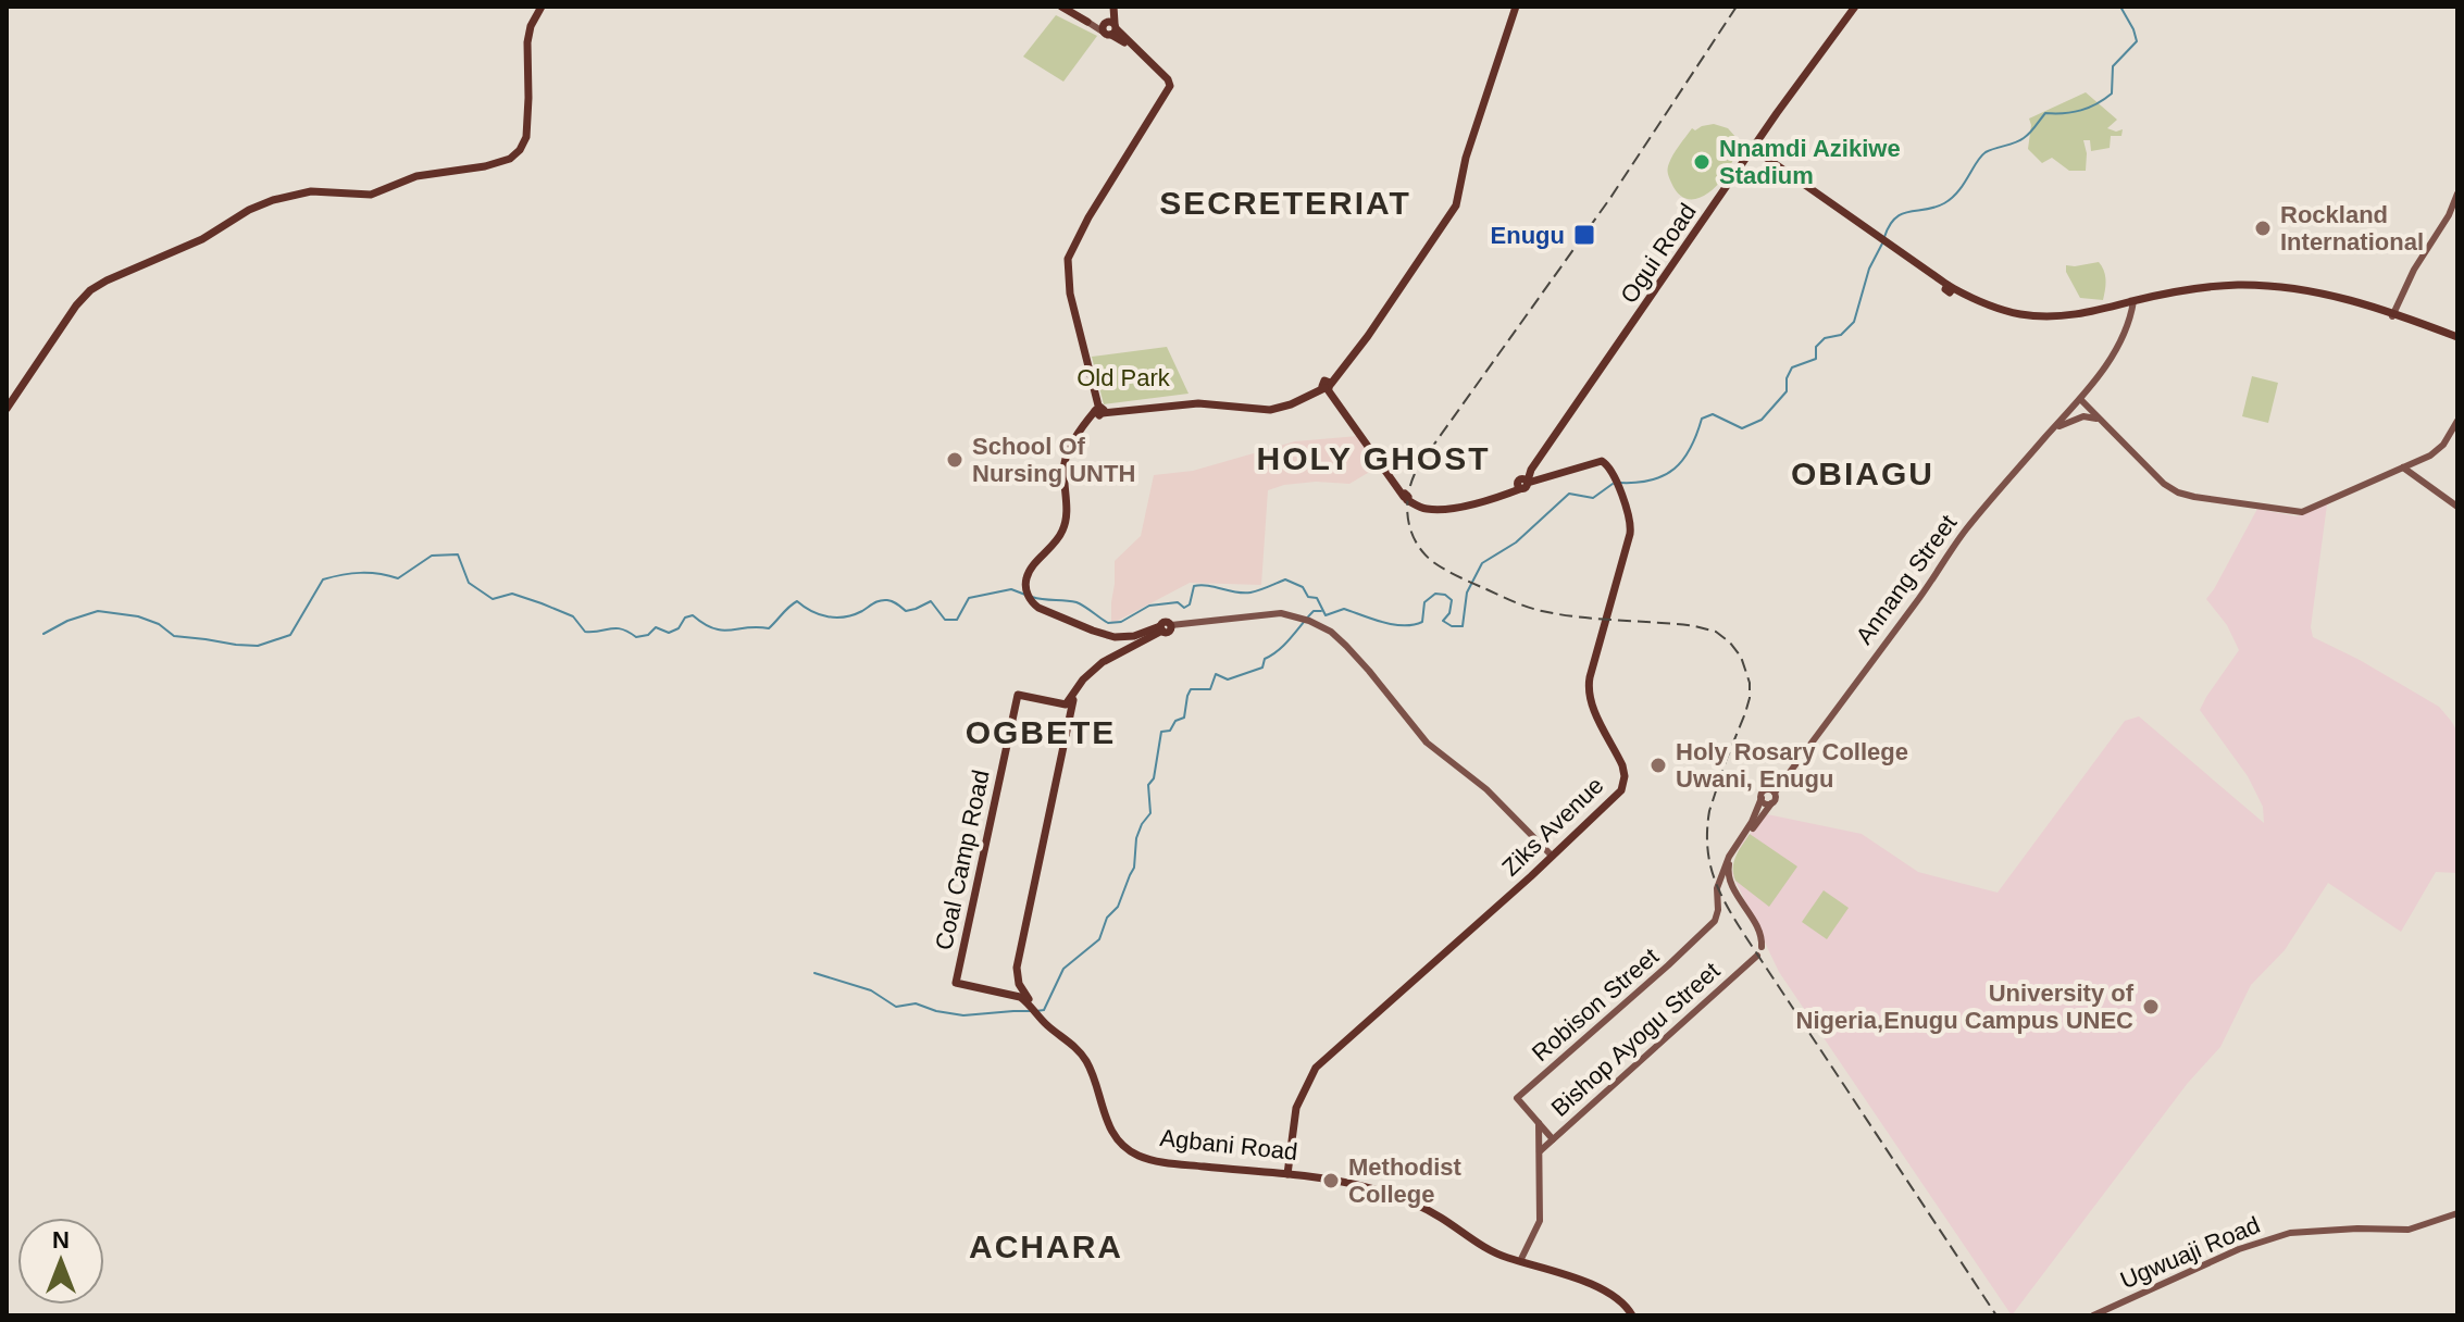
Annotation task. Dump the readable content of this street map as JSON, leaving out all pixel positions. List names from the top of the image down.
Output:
{
  "streets": {
    "main road": [
      "Ogui Road",
      "Annang Street",
      "Ziks Avenue",
      "Coal Camp Road",
      "Robison Street",
      "Bishop Ayogu Street",
      "Agbani Road",
      "Ugwuaji Road"
    ]
  },
  "crossings": [
    ["Ogui Road", "Ziks Avenue"],
    ["Ziks Avenue", "Agbani Road"],
    ["Coal Camp Road", "Agbani Road"]
  ],
  "districts": [
    "SECRETERIAT",
    "HOLY GHOST",
    "OBIAGU",
    "OGBETE",
    "ACHARA"
  ],
  "parks": ["Old Park"],
  "places": {
    "other": [
      "Nnamdi Azikiwe Stadium",
      "Rockland International",
      "School Of Nursing UNTH",
      "Holy Rosary College Uwani, Enugu",
      "University of Nigeria,Enugu Campus UNEC",
      "Methodist College"
    ],
    "transit": ["Enugu"]
  },
  "north": "top"
}
